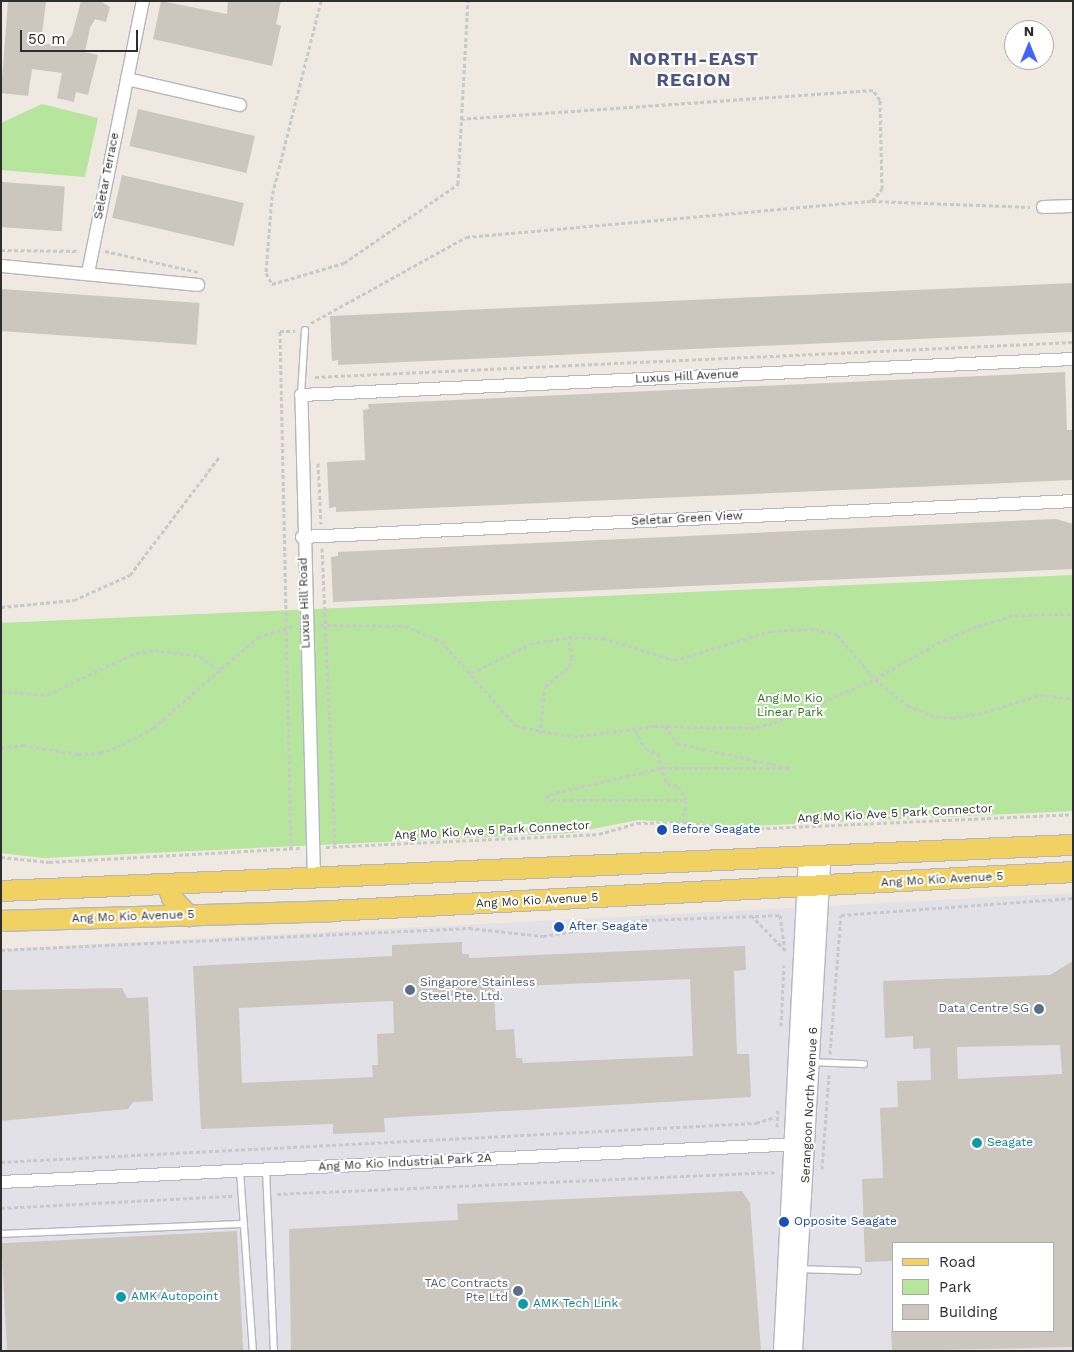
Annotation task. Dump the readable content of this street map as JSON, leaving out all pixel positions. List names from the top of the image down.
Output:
{
  "streets": {
    "main road": ["Ang Mo Kio Avenue 5"],
    "street": [
      "Seletar Terrace",
      "Luxus Hill Avenue",
      "Seletar Green View",
      "Luxus Hill Road",
      "Serangoon North Avenue 6",
      "Ang Mo Kio Industrial Park 2A"
    ],
    "path": ["Ang Mo Kio Ave 5 Park Connector"]
  },
  "crossings": [
    ["Luxus Hill Avenue", "Luxus Hill Road"],
    ["Seletar Green View", "Luxus Hill Road"],
    ["Luxus Hill Road", "Ang Mo Kio Ave 5 Park Connector"],
    ["Ang Mo Kio Avenue 5", "Serangoon North Avenue 6"],
    ["Serangoon North Avenue 6", "Ang Mo Kio Industrial Park 2A"]
  ],
  "districts": ["NORTH-EAST REGION"],
  "parks": ["Ang Mo Kio Linear Park"],
  "places": [
    "Before Seagate",
    "After Seagate",
    "Singapore Stainless Steel Pte. Ltd.",
    "Data Centre SG",
    "Seagate",
    "Opposite Seagate",
    "TAC Contracts Pte Ltd",
    "AMK Autopoint",
    "AMK Tech Link"
  ],
  "legend": ["Road", "Park", "Building"],
  "scale_bar": "50 m",
  "north": "top"
}
